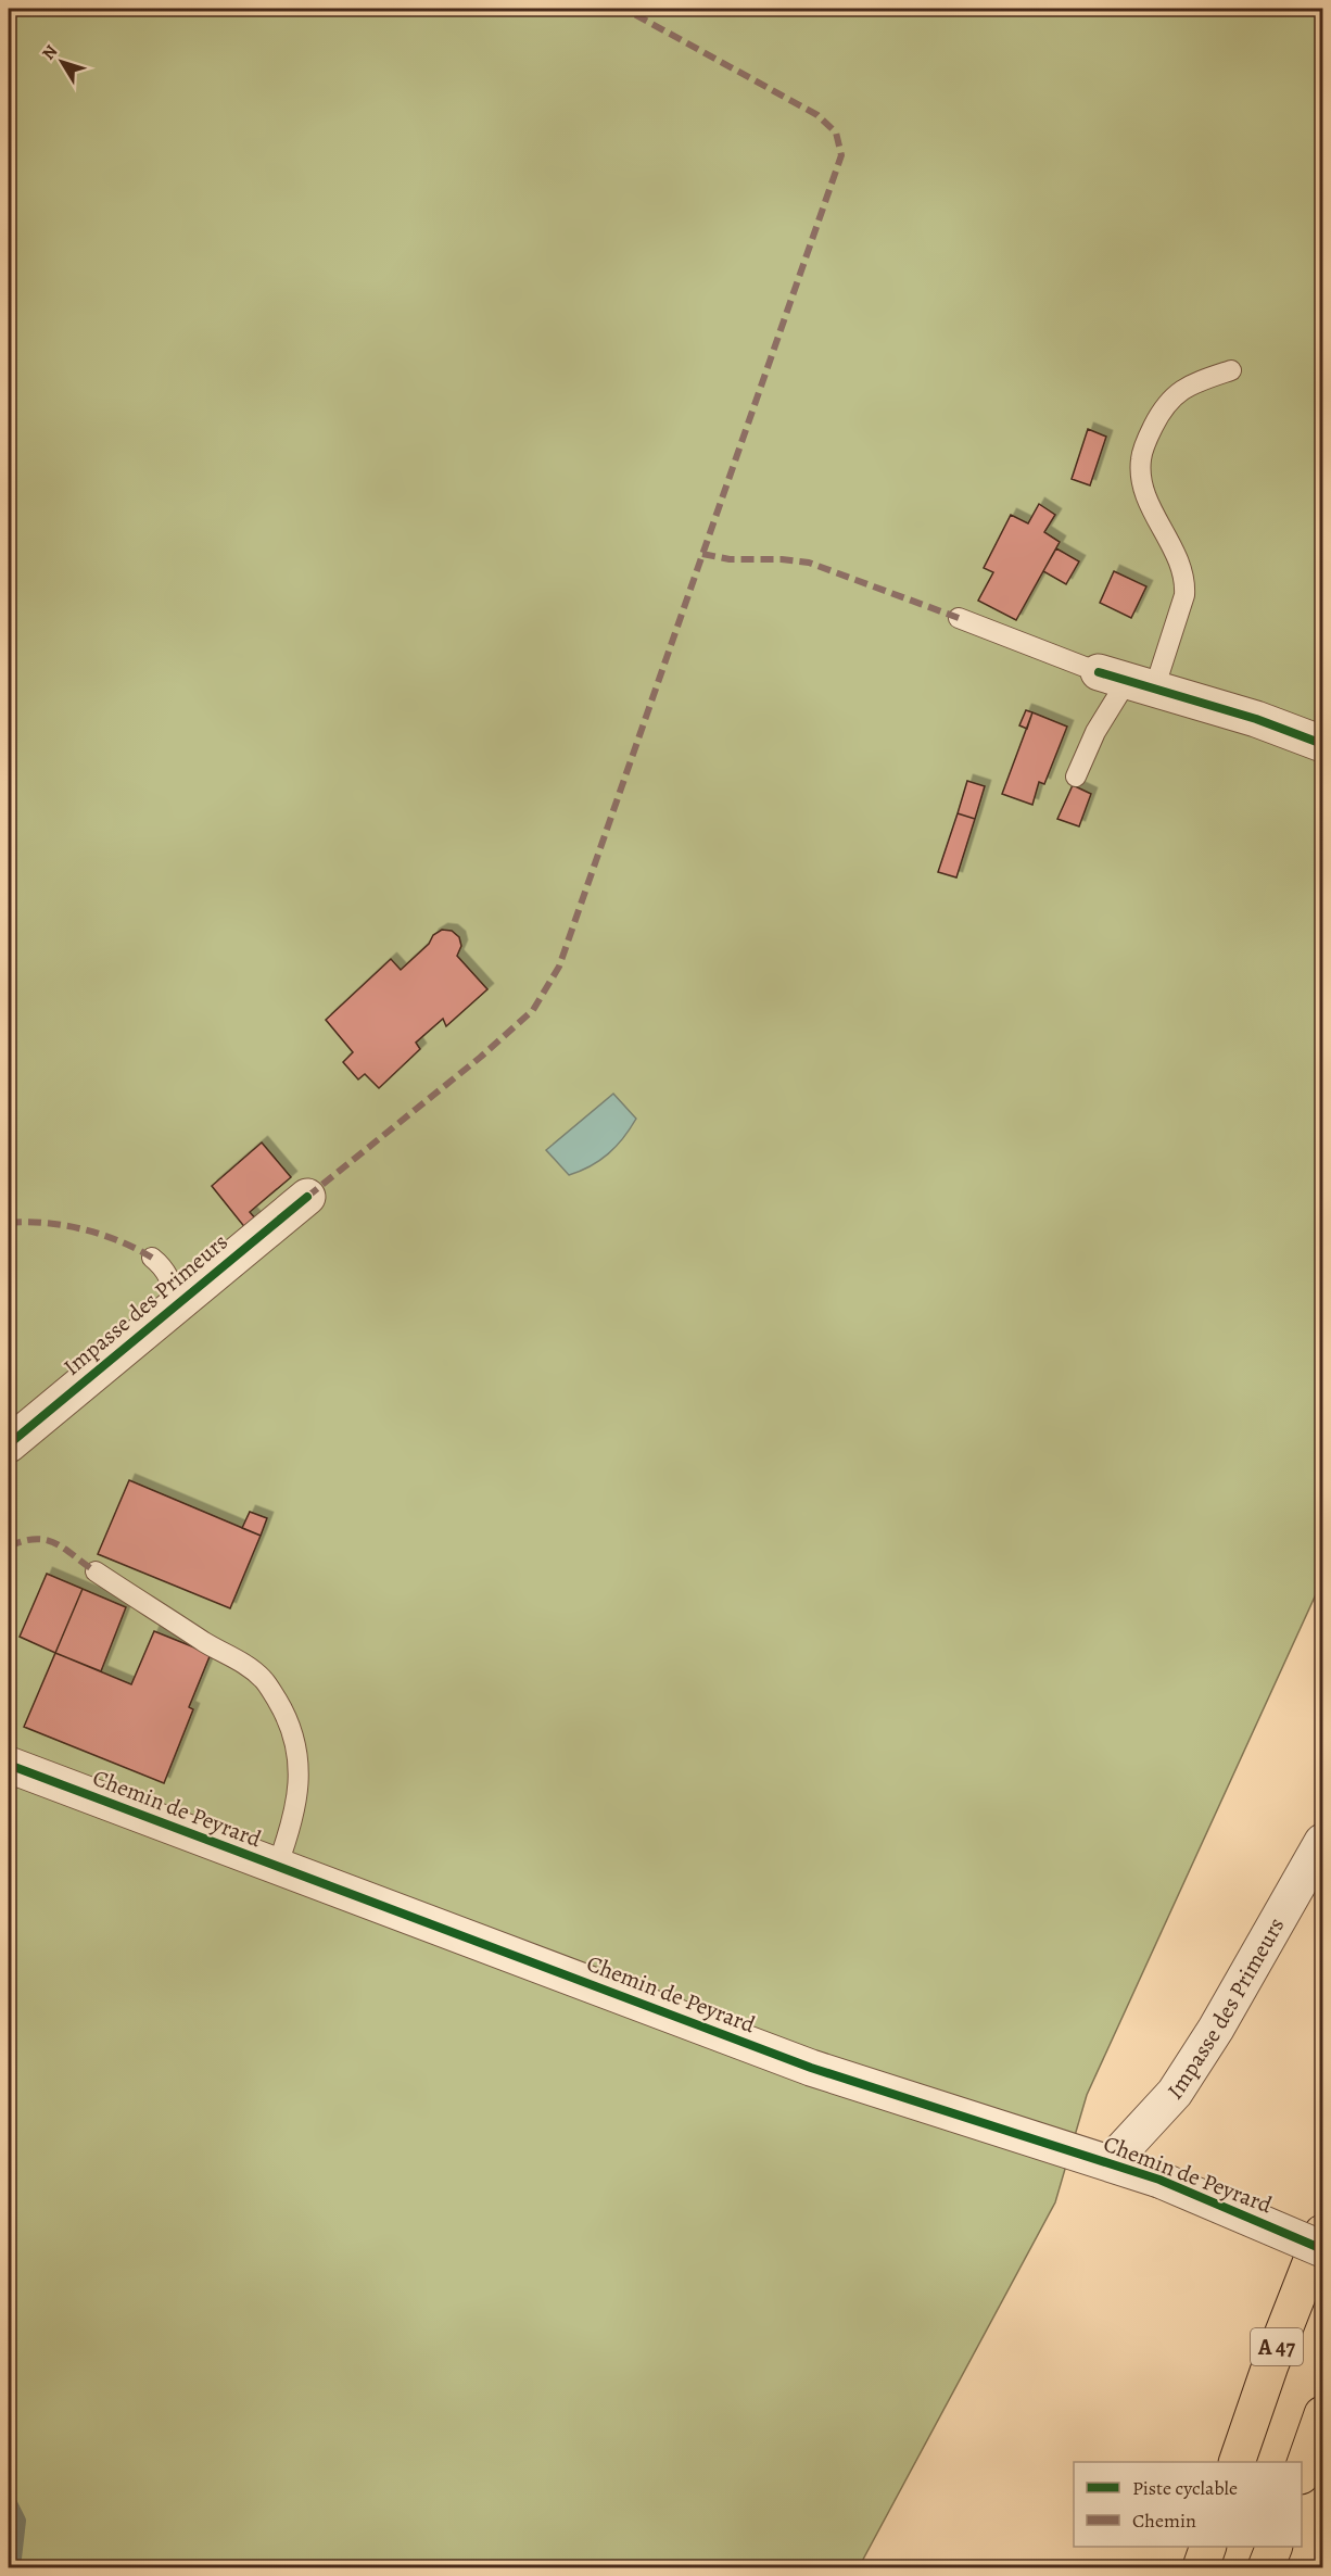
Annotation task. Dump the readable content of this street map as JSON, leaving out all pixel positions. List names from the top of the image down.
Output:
{
  "streets": {
    "highway": ["A 47"],
    "street": ["Impasse des Primeurs", "Chemin de Peyrard"]
  },
  "crossings": [
    ["Impasse des Primeurs", "Chemin de Peyrard"]
  ],
  "legend": ["Piste cyclable", "Chemin"],
  "north": "top left"
}
